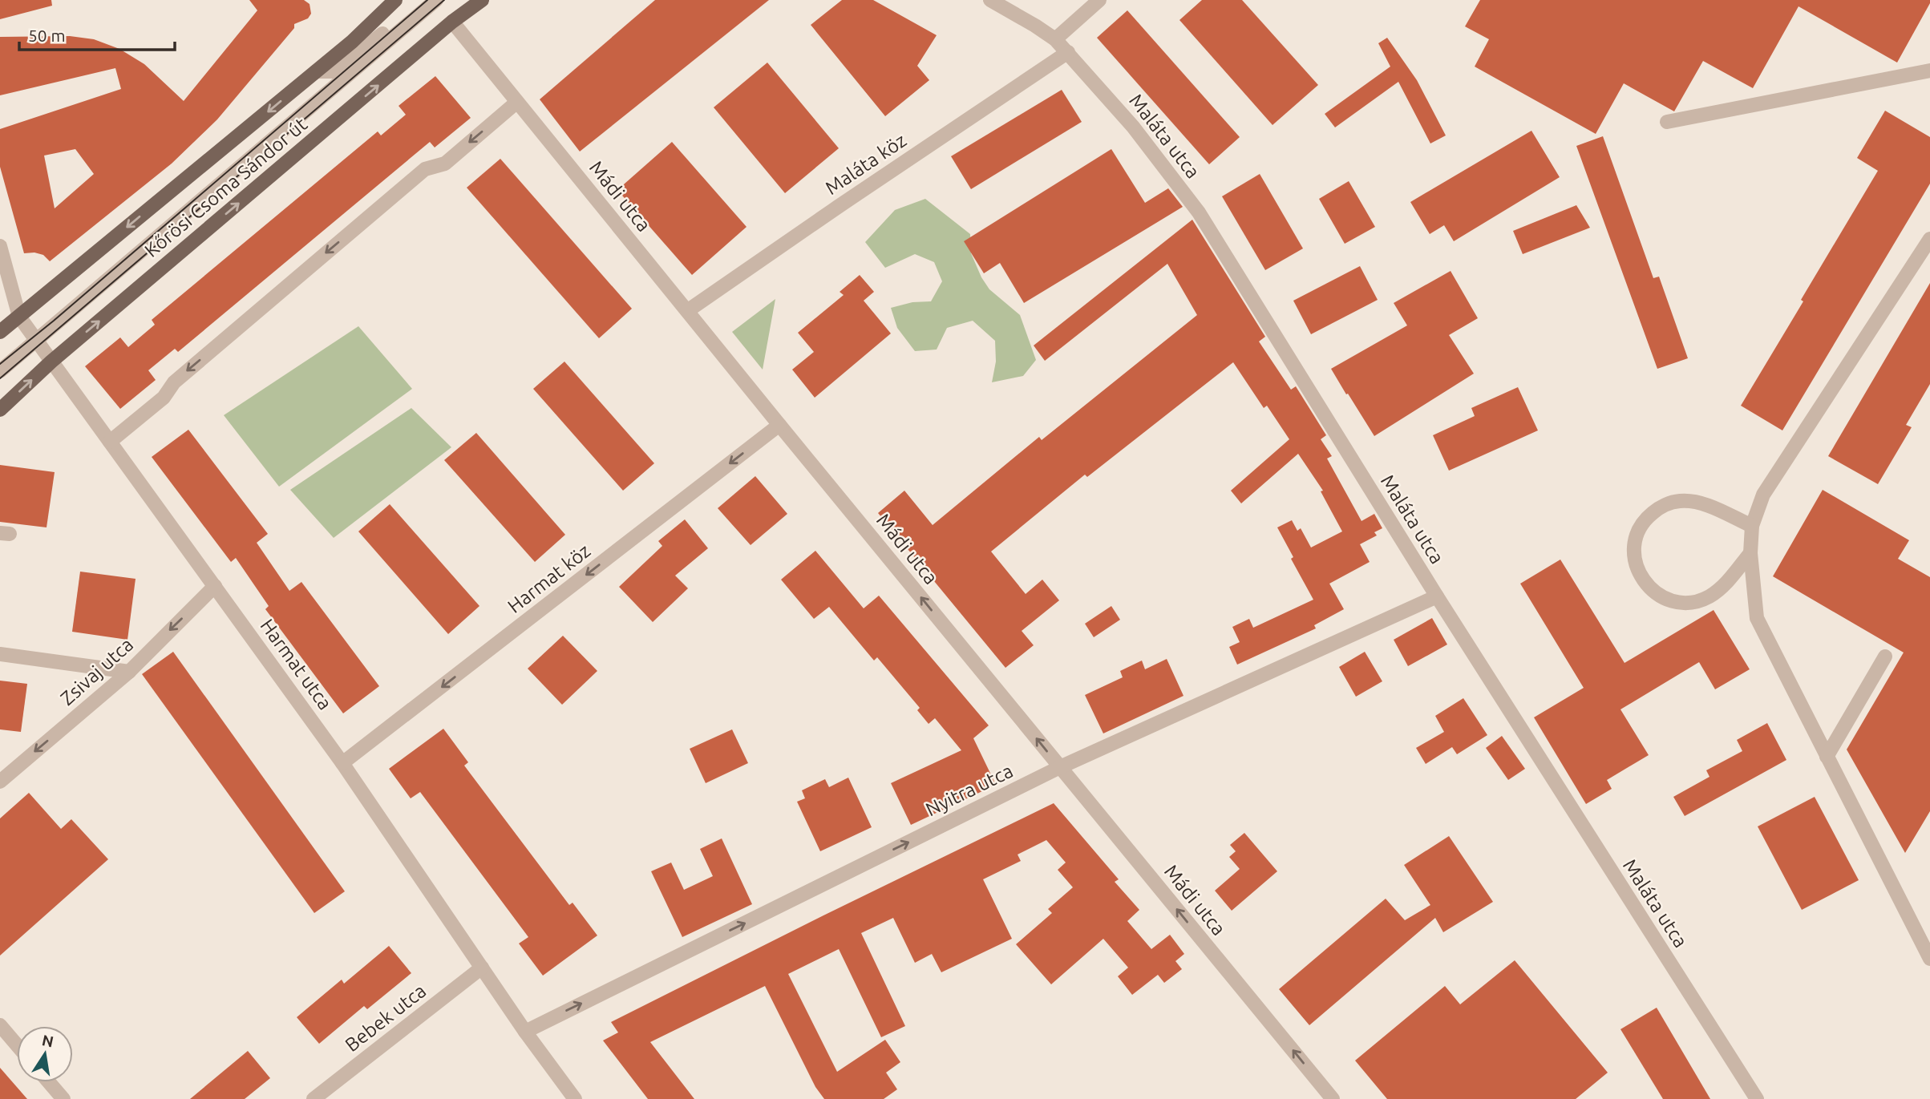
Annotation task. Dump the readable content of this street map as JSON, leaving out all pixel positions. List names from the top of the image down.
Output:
{
  "streets": {
    "main road": ["Kőrösi Csoma Sándor út"],
    "street": [
      "Maláta utca",
      "Maláta köz",
      "Mádi utca",
      "Harmat köz",
      "Harmat utca",
      "Zsivaj utca",
      "Nyitra utca",
      "Bebek utca"
    ]
  },
  "crossings": [
    ["Maláta utca", "Maláta köz"],
    ["Maláta utca", "Nyitra utca"],
    ["Maláta köz", "Mádi utca"],
    ["Kőrösi Csoma Sándor út", "Mádi utca"],
    ["Kőrösi Csoma Sándor út", "Harmat utca"],
    ["Mádi utca", "Harmat köz"],
    ["Mádi utca", "Nyitra utca"],
    ["Harmat köz", "Harmat utca"],
    ["Harmat utca", "Zsivaj utca"],
    ["Harmat utca", "Nyitra utca"],
    ["Harmat utca", "Bebek utca"]
  ],
  "one_way": [
    "Mádi utca",
    "Harmat köz",
    "Zsivaj utca",
    "Nyitra utca"
  ],
  "scale_bar": "50 m",
  "north": "top"
}
